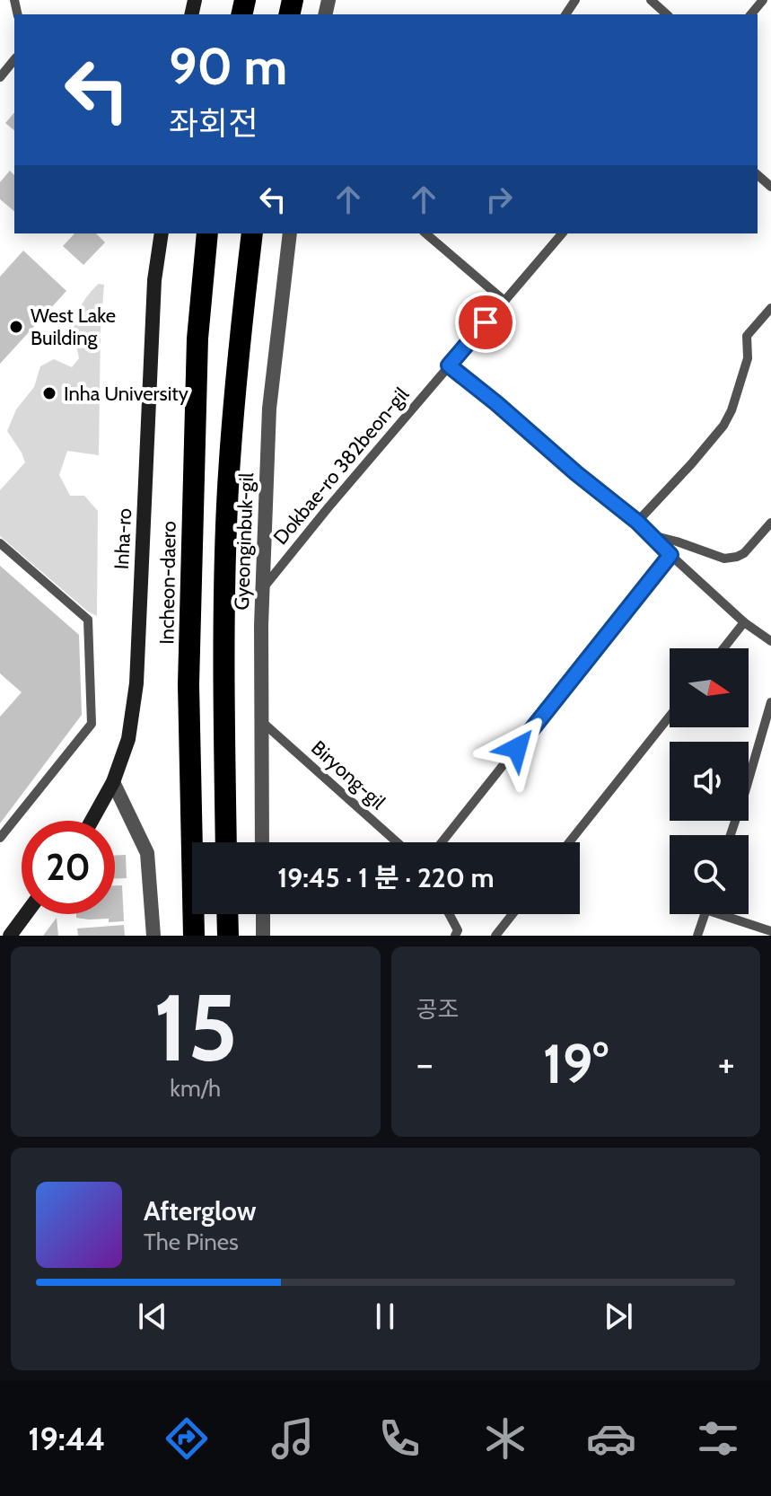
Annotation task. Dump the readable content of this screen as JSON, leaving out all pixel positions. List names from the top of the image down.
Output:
{
  "streets": {
    "highway": ["Incheon-daero"],
    "main road": ["Inha-ro"],
    "street": ["Gyeonginbuk-gil"],
    "lane": ["Dokbae-ro 382beon-gil", "Biryong-gil"]
  },
  "crossings": [
    ["Dokbae-ro 382beon-gil", "Gyeonginbuk-gil"],
    ["Gyeonginbuk-gil", "Biryong-gil"]
  ],
  "places": ["West Lake Building", "Inha University"],
  "north": "right",
  "page": {
    "turn": ["90 m", "좌회전"],
    "limit": "20",
    "trip": "19:45 · 1 분 · 220 m",
    "tile": [
      ["15", "km/h"],
      "공조"
    ],
    "heat": ["−", "19°", "+"],
    "song": ["Afterglow", "The Pines"],
    "tabs": "19:44"
  }
}
